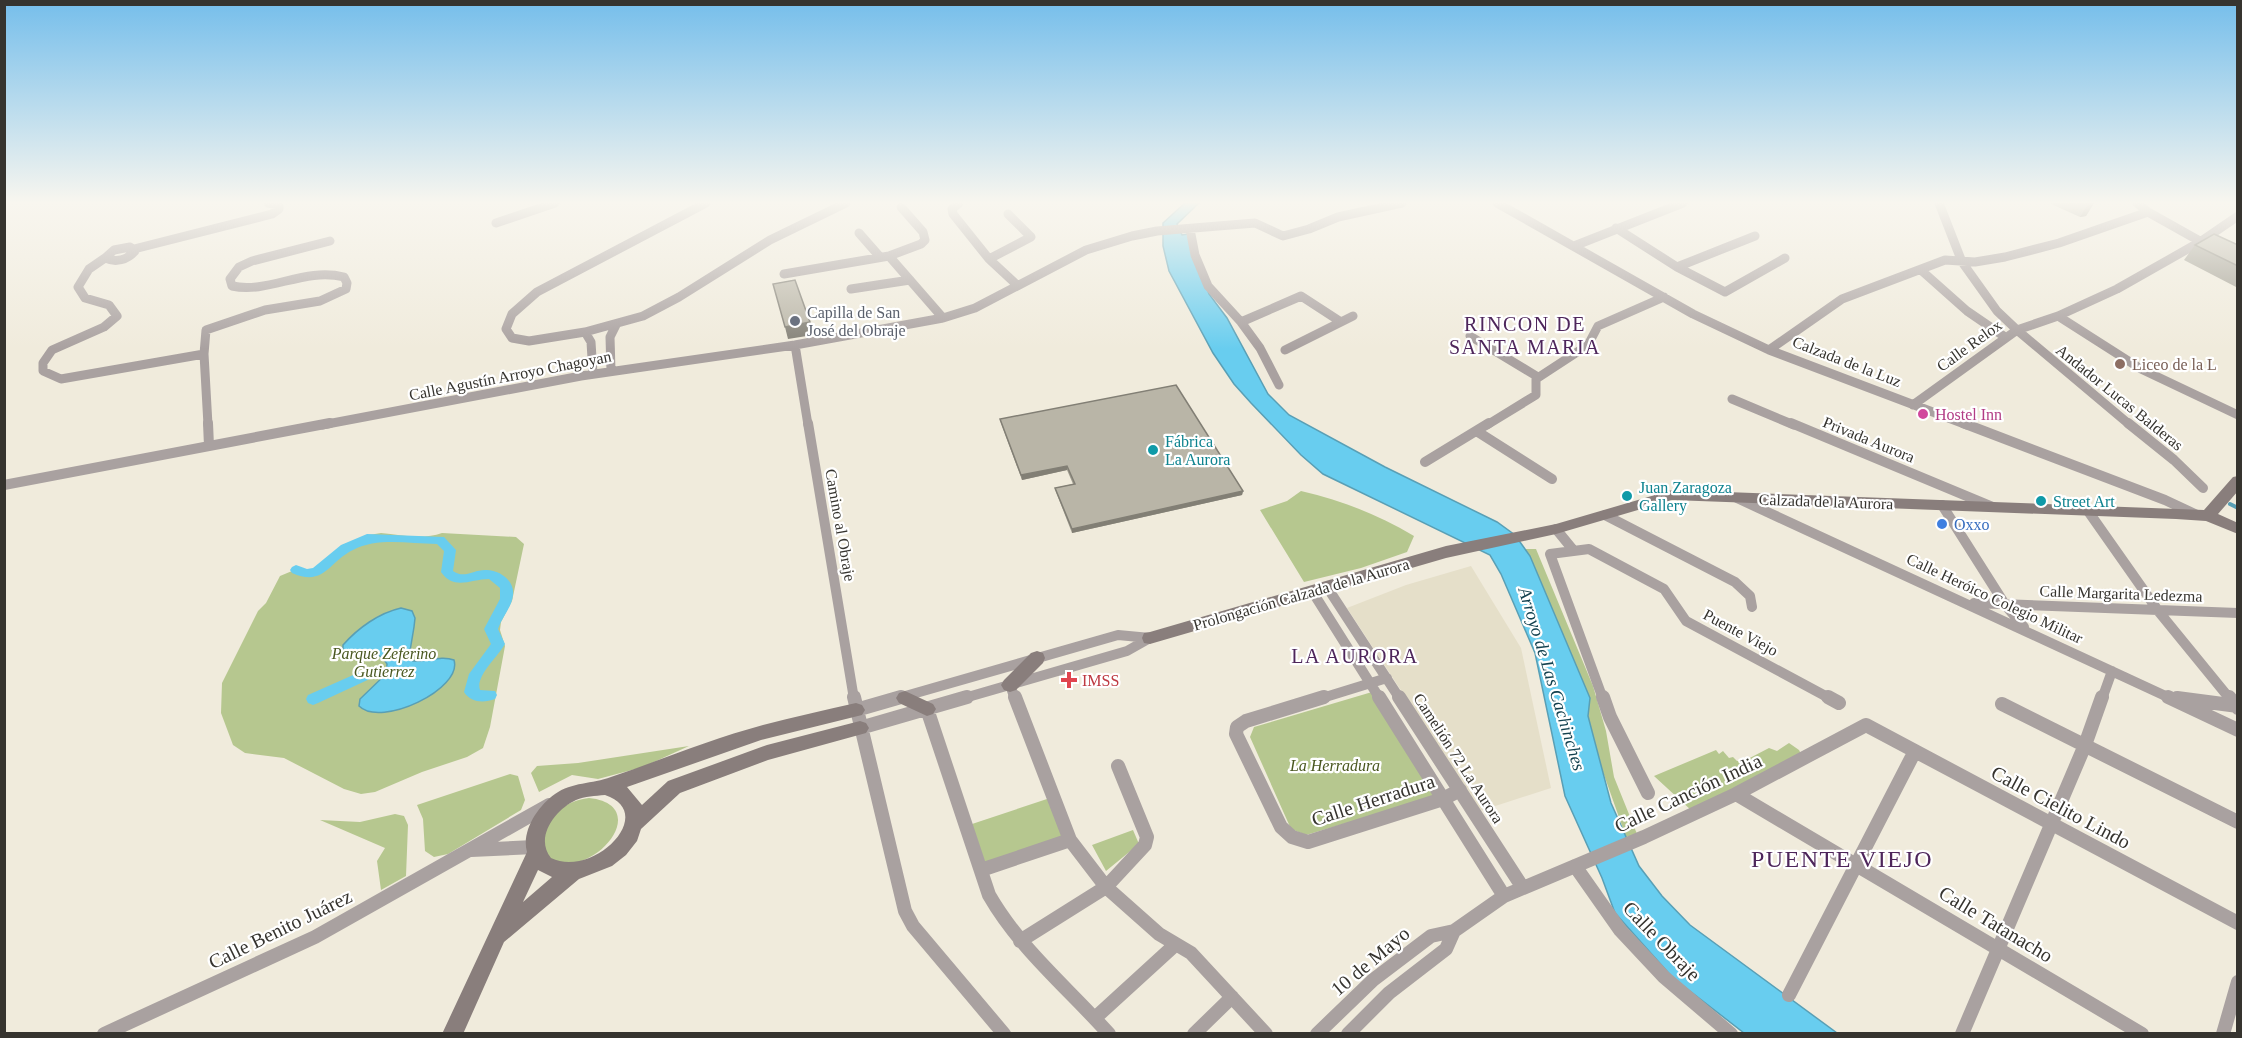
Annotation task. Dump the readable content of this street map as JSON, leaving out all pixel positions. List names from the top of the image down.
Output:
{
  "streets": {
    "main road": ["Calzada de la Luz", "Calzada de la Aurora", "Prolongación Calzada de la Aurora"],
    "street": [
      "Calle Relox",
      "Calle Agustín Arroyo Chagoyan",
      "Andador Lucas Balderas",
      "Privada Aurora",
      "Camino al Obraje",
      "Calle Margarita Ledezma",
      "Calle Heróico Colegio Militar",
      "Puente Viejo",
      "Camelión 72 La Aurora",
      "Calle Canción India",
      "Calle Herradura",
      "Calle Cielito Lindo",
      "Calle Tatanacho",
      "Calle Benito Juárez",
      "Calle Obraje",
      "10 de Mayo"
    ]
  },
  "crossings": [
    ["Calle Relox", "Calzada de la Luz"],
    ["Calle Relox", "Andador Lucas Balderas"],
    ["Calzada de la Luz", "Calzada de la Aurora"],
    ["Calle Agustín Arroyo Chagoyan", "Camino al Obraje"],
    ["Privada Aurora", "Calzada de la Aurora"],
    ["Calzada de la Aurora", "Prolongación Calzada de la Aurora"],
    ["Calzada de la Aurora", "Calle Heróico Colegio Militar"],
    ["Camino al Obraje", "Prolongación Calzada de la Aurora"],
    ["Calle Margarita Ledezma", "Calle Heróico Colegio Militar"],
    ["Prolongación Calzada de la Aurora", "Camelión 72 La Aurora"],
    ["Camelión 72 La Aurora", "Calle Canción India"],
    ["Camelión 72 La Aurora", "Calle Herradura"],
    ["Camelión 72 La Aurora", "10 de Mayo"],
    ["Calle Canción India", "Calle Cielito Lindo"],
    ["Calle Canción India", "Calle Tatanacho"],
    ["Calle Canción India", "Calle Obraje"],
    ["Calle Canción India", "10 de Mayo"]
  ],
  "districts": ["RINCON DE SANTA MARIA", "LA AURORA", "PUENTE VIEJO"],
  "water": ["Arroyo de Las Cachinches"],
  "parks": ["Parque Zeferino Gutierrez", "La Herradura"],
  "places": {
    "other": [
      "Capilla de San José del Obraje",
      "Liceo de la L",
      "Hostel Inn",
      "Fábrica La Aurora",
      "Juan Zaragoza Gallery",
      "Street Art",
      "Oxxo"
    ],
    "health": ["IMSS"]
  }
}
